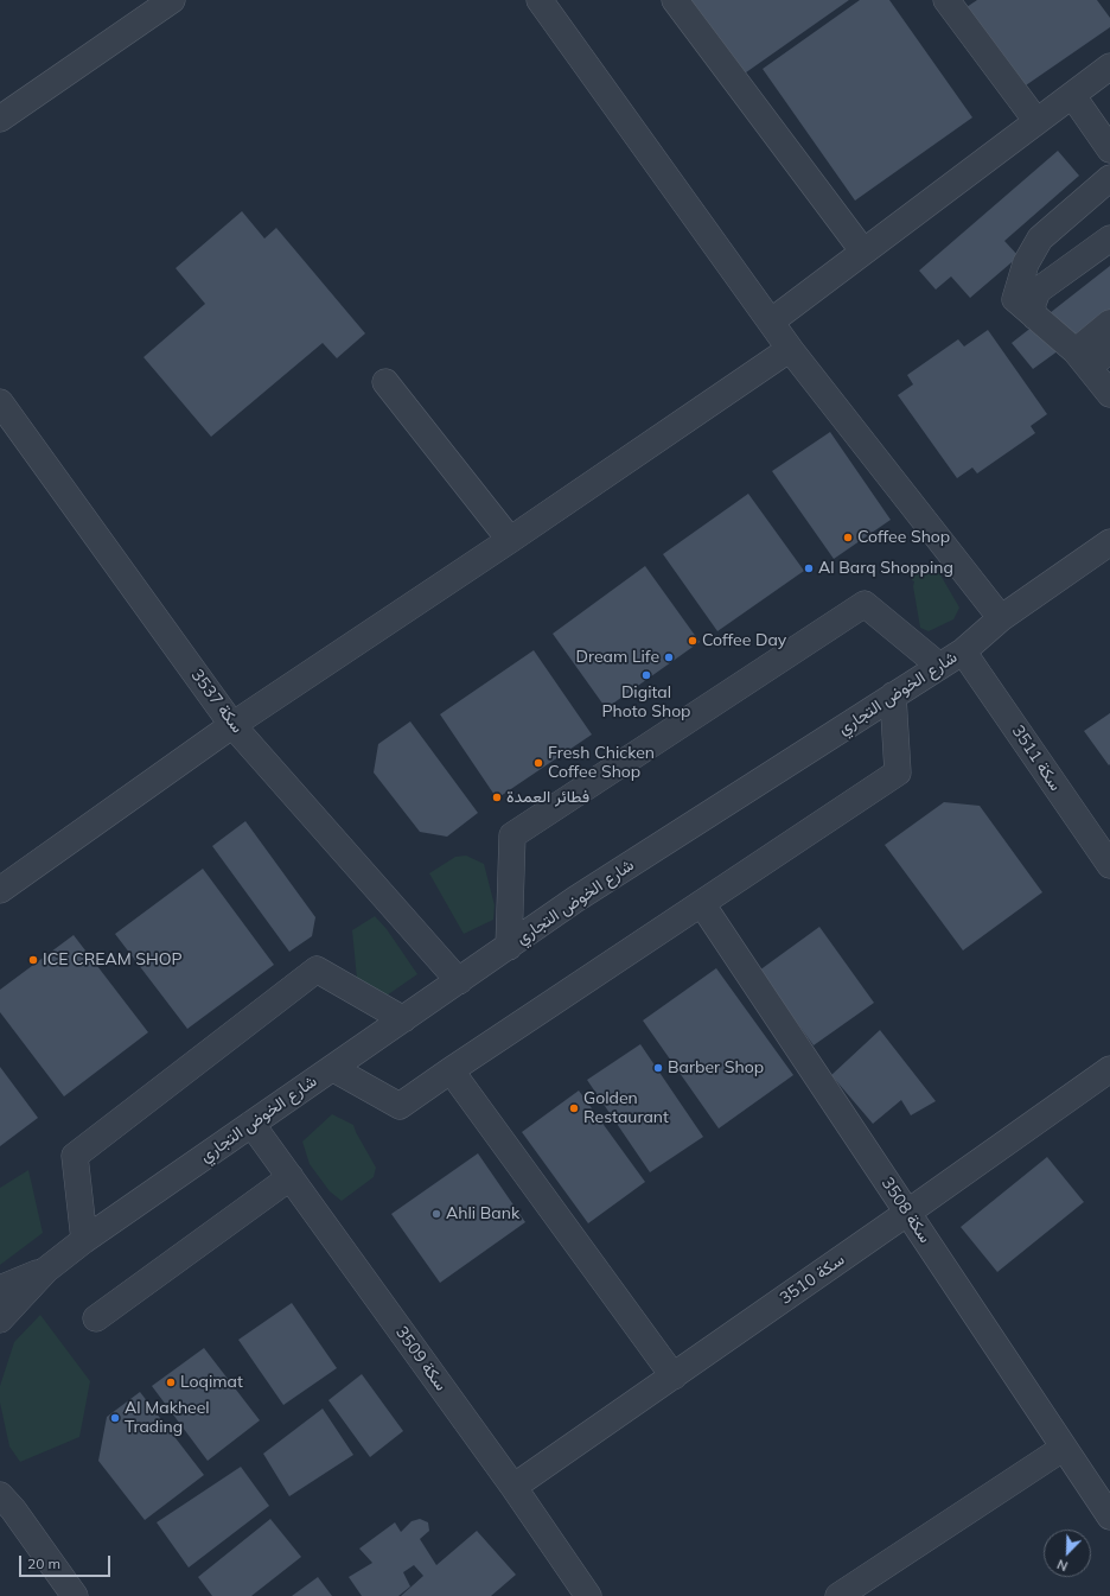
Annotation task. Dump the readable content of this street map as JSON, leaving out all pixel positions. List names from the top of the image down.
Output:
{
  "streets": {
    "street": [
      "شارع الخوض التجاري",
      "سكة 3537",
      "سكة 3511",
      "سكة 3508",
      "سكة 3510",
      "سكة 3509"
    ]
  },
  "crossings": [
    ["شارع الخوض التجاري", "سكة 3537"],
    ["شارع الخوض التجاري", "سكة 3511"],
    ["شارع الخوض التجاري", "سكة 3509"],
    ["سكة 3508", "سكة 3510"],
    ["سكة 3510", "سكة 3509"]
  ],
  "places": [
    "Coffee Shop",
    "Al Barq Shopping",
    "Coffee Day",
    "Dream Life",
    "Digital Photo Shop",
    "Fresh Chicken Coffee Shop",
    "فطائر العمدة",
    "ICE CREAM SHOP",
    "Barber Shop",
    "Golden Restaurant",
    "Ahli Bank",
    "Loqimat",
    "Al Makheel Trading"
  ],
  "scale_bar": "20 m",
  "north": "bottom left"
}
